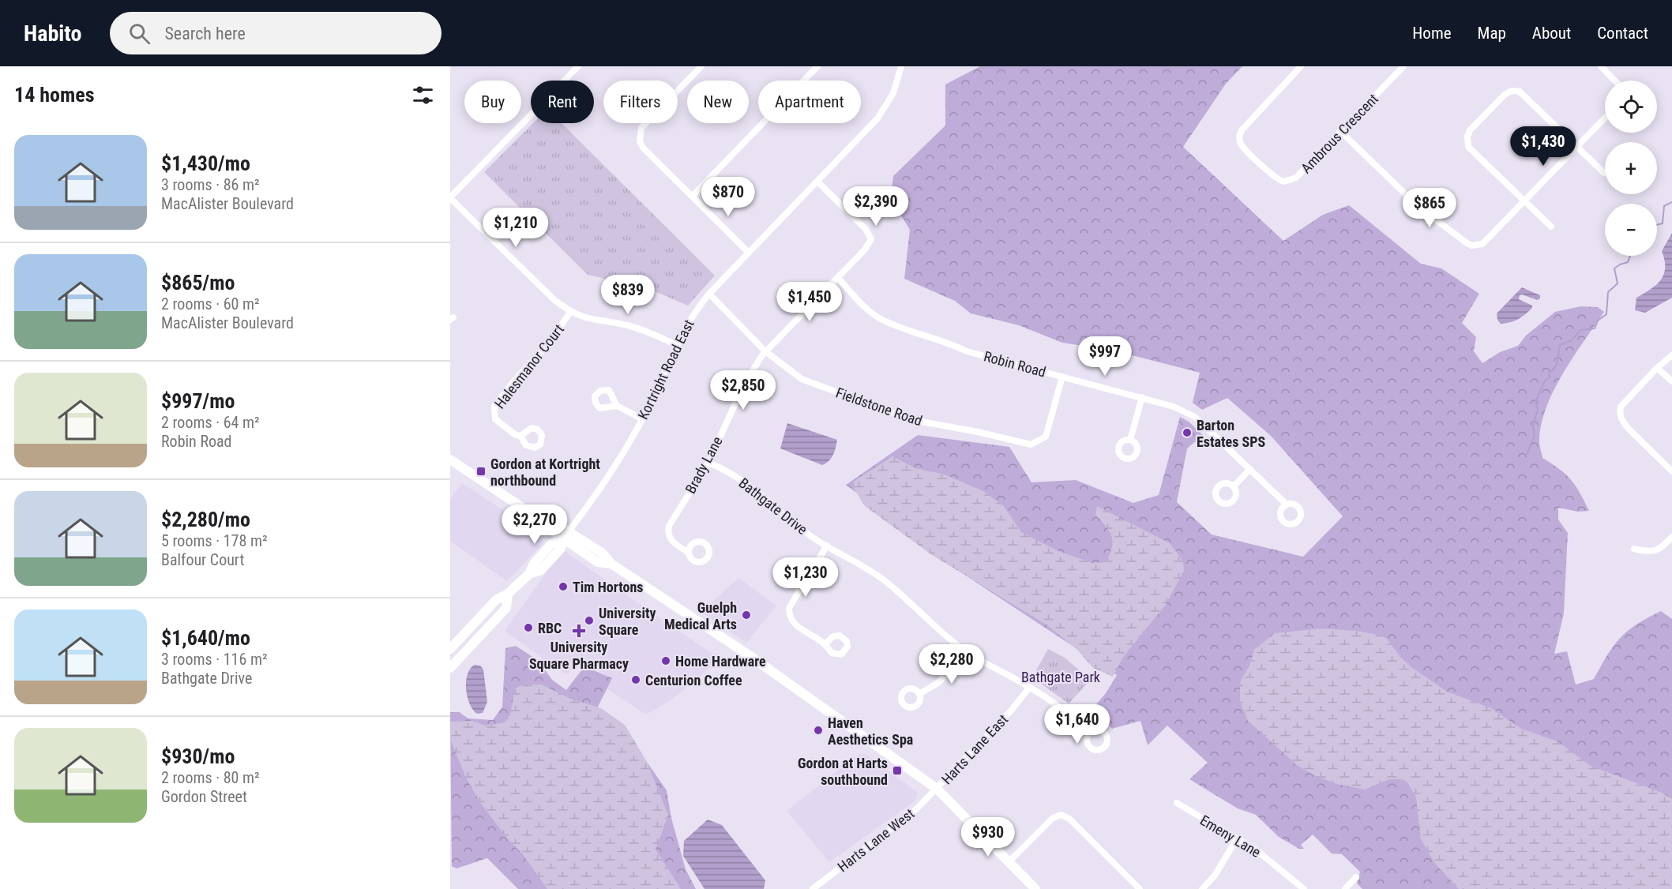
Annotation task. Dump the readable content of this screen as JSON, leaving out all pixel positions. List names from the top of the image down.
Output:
{
  "streets": {
    "street": [
      "Ambrous Crescent",
      "Robin Road",
      "Halesmanor Court",
      "Kortright Road East",
      "Fieldstone Road",
      "Brady Lane",
      "Bathgate Drive",
      "Harts Lane East",
      "Emeny Lane",
      "Harts Lane West"
    ]
  },
  "crossings": [
    ["Robin Road", "Fieldstone Road"],
    ["Robin Road", "Brady Lane"],
    ["Kortright Road East", "Fieldstone Road"],
    ["Kortright Road East", "Brady Lane"],
    ["Fieldstone Road", "Brady Lane"],
    ["Brady Lane", "Bathgate Drive"],
    ["Bathgate Drive", "Harts Lane East"],
    ["Harts Lane East", "Harts Lane West"]
  ],
  "parks": ["Bathgate Park"],
  "places": {
    "other": [
      "Barton Estates SPS",
      "Tim Hortons",
      "Guelph Medical Arts",
      "University Square",
      "RBC",
      "Home Hardware",
      "Centurion Coffee",
      "Haven Aesthetics Spa"
    ],
    "transit": ["Gordon at Kortright northbound", "Gordon at Harts southbound"],
    "health": ["University Square Pharmacy"]
  },
  "page": {
    "header": "Habito",
    "search": "Search here",
    "nav": [
      "Home",
      "Map",
      "About",
      "Contact"
    ],
    "heading": "14 homes",
    "map_buttons": ["+", "−"],
    "chip": [
      "Buy",
      "Rent",
      "Filters",
      "New",
      "Apartment"
    ],
    "list": [
      {
        "name": "$1,430/mo",
        "note": "3 rooms · 86 m² · MacAlister Boulevard"
      },
      {
        "name": "$865/mo",
        "note": "2 rooms · 60 m² · MacAlister Boulevard"
      },
      {
        "name": "$997/mo",
        "note": "2 rooms · 64 m² · Robin Road"
      },
      {
        "name": "$2,280/mo",
        "note": "5 rooms · 178 m² · Balfour Court"
      },
      {
        "name": "$1,640/mo",
        "note": "3 rooms · 116 m² · Bathgate Drive"
      },
      {
        "name": "$930/mo",
        "note": "2 rooms · 80 m² · Gordon Street"
      }
    ],
    "price": [
      "$1,430",
      "$870",
      "$2,390",
      "$865",
      "$1,210",
      "$839",
      "$1,450",
      "$997",
      "$2,850",
      "$2,270",
      "$1,230",
      "$2,280",
      "$1,640",
      "$930"
    ]
  }
}
